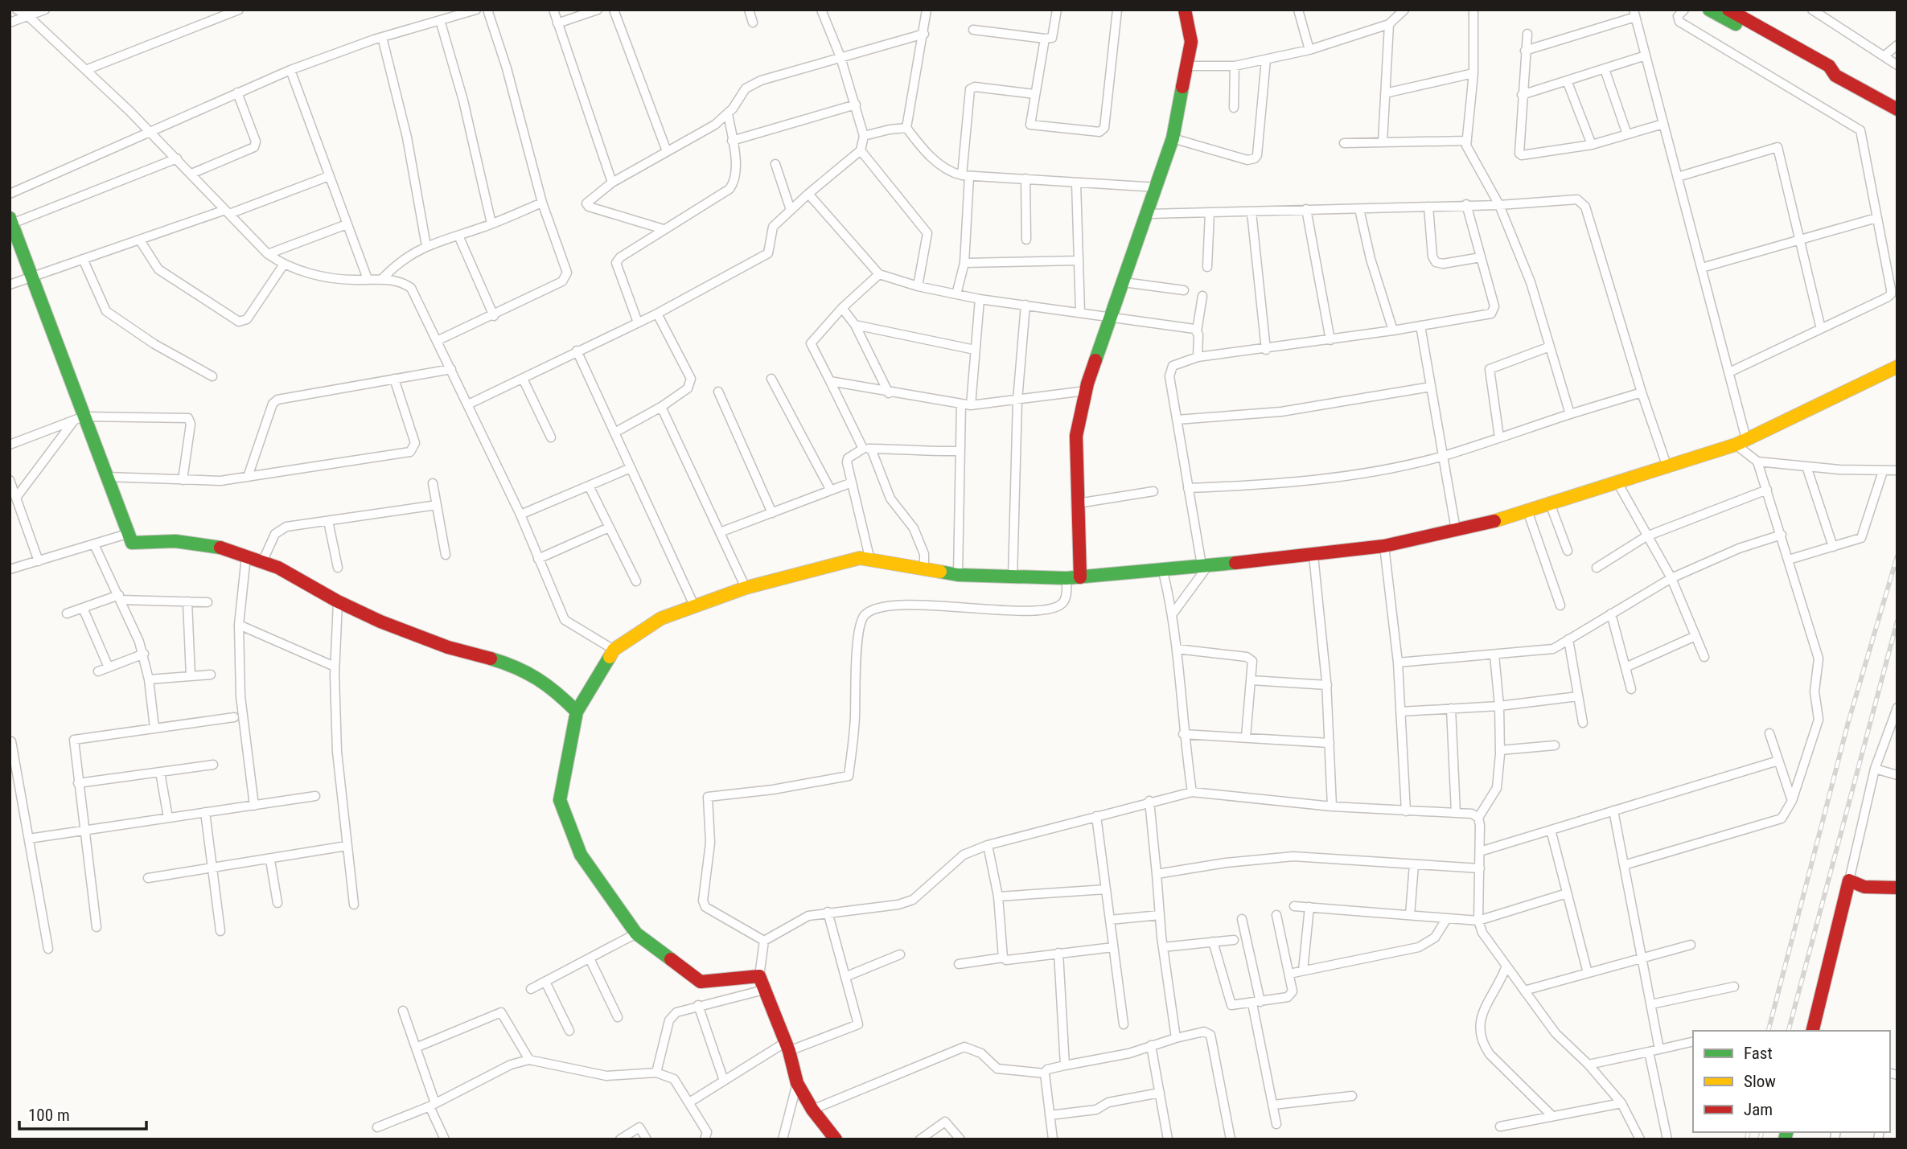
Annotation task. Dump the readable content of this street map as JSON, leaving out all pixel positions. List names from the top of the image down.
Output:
{
  "legend": ["Fast", "Slow", "Jam"],
  "scale_bar": "100 m"
}
